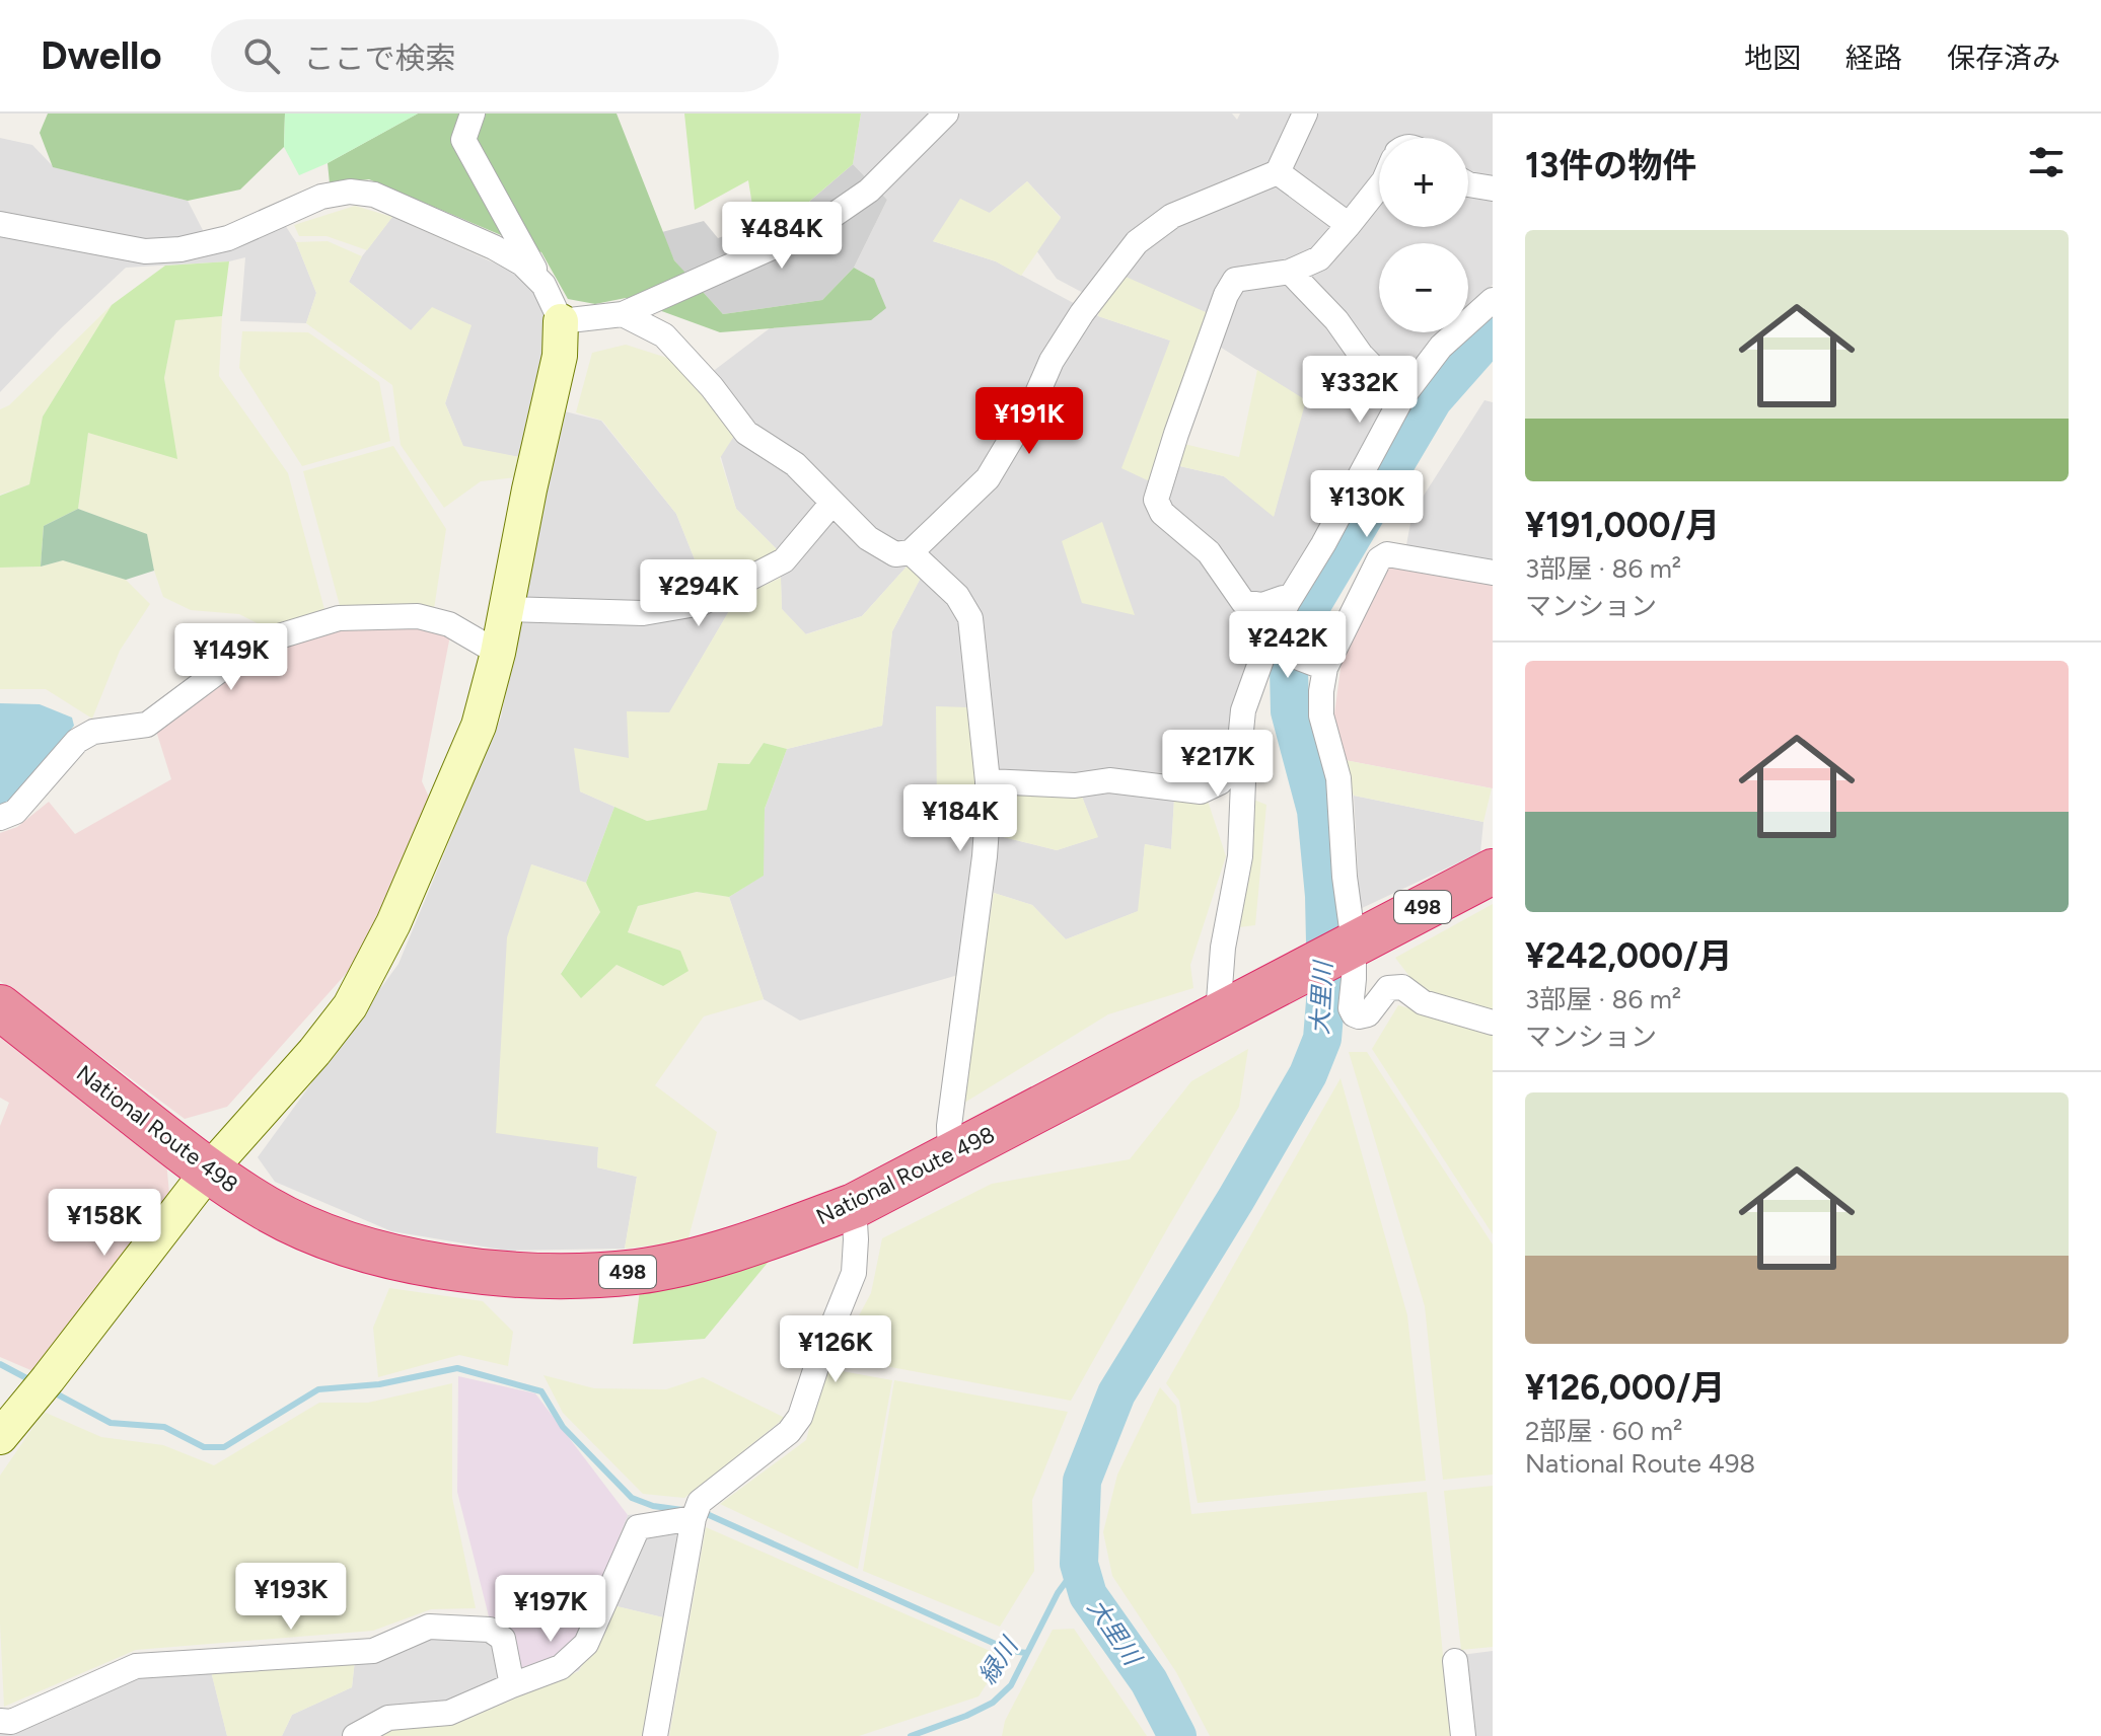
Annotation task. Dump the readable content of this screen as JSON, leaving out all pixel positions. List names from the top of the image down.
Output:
{
  "streets": {
    "highway": ["498", "National Route 498"]
  },
  "water": ["大里川", "緑川"],
  "page": {
    "header": "Dwello",
    "search": "ここで検索",
    "nav": ["地図", "経路", "保存済み"],
    "heading": "13件の物件",
    "map_buttons": ["+", "−"],
    "price": [
      "¥484K",
      "¥332K",
      "¥191K",
      "¥130K",
      "¥294K",
      "¥242K",
      "¥149K",
      "¥217K",
      "¥184K",
      "¥158K",
      "¥126K",
      "¥193K",
      "¥197K"
    ],
    "list": [
      {
        "name": "¥191,000/月",
        "note": "3部屋 · 86 m² · マンション"
      },
      {
        "name": "¥242,000/月",
        "note": "3部屋 · 86 m² · マンション"
      },
      {
        "name": "¥126,000/月",
        "note": "2部屋 · 60 m² · National Route 498"
      }
    ]
  }
}
